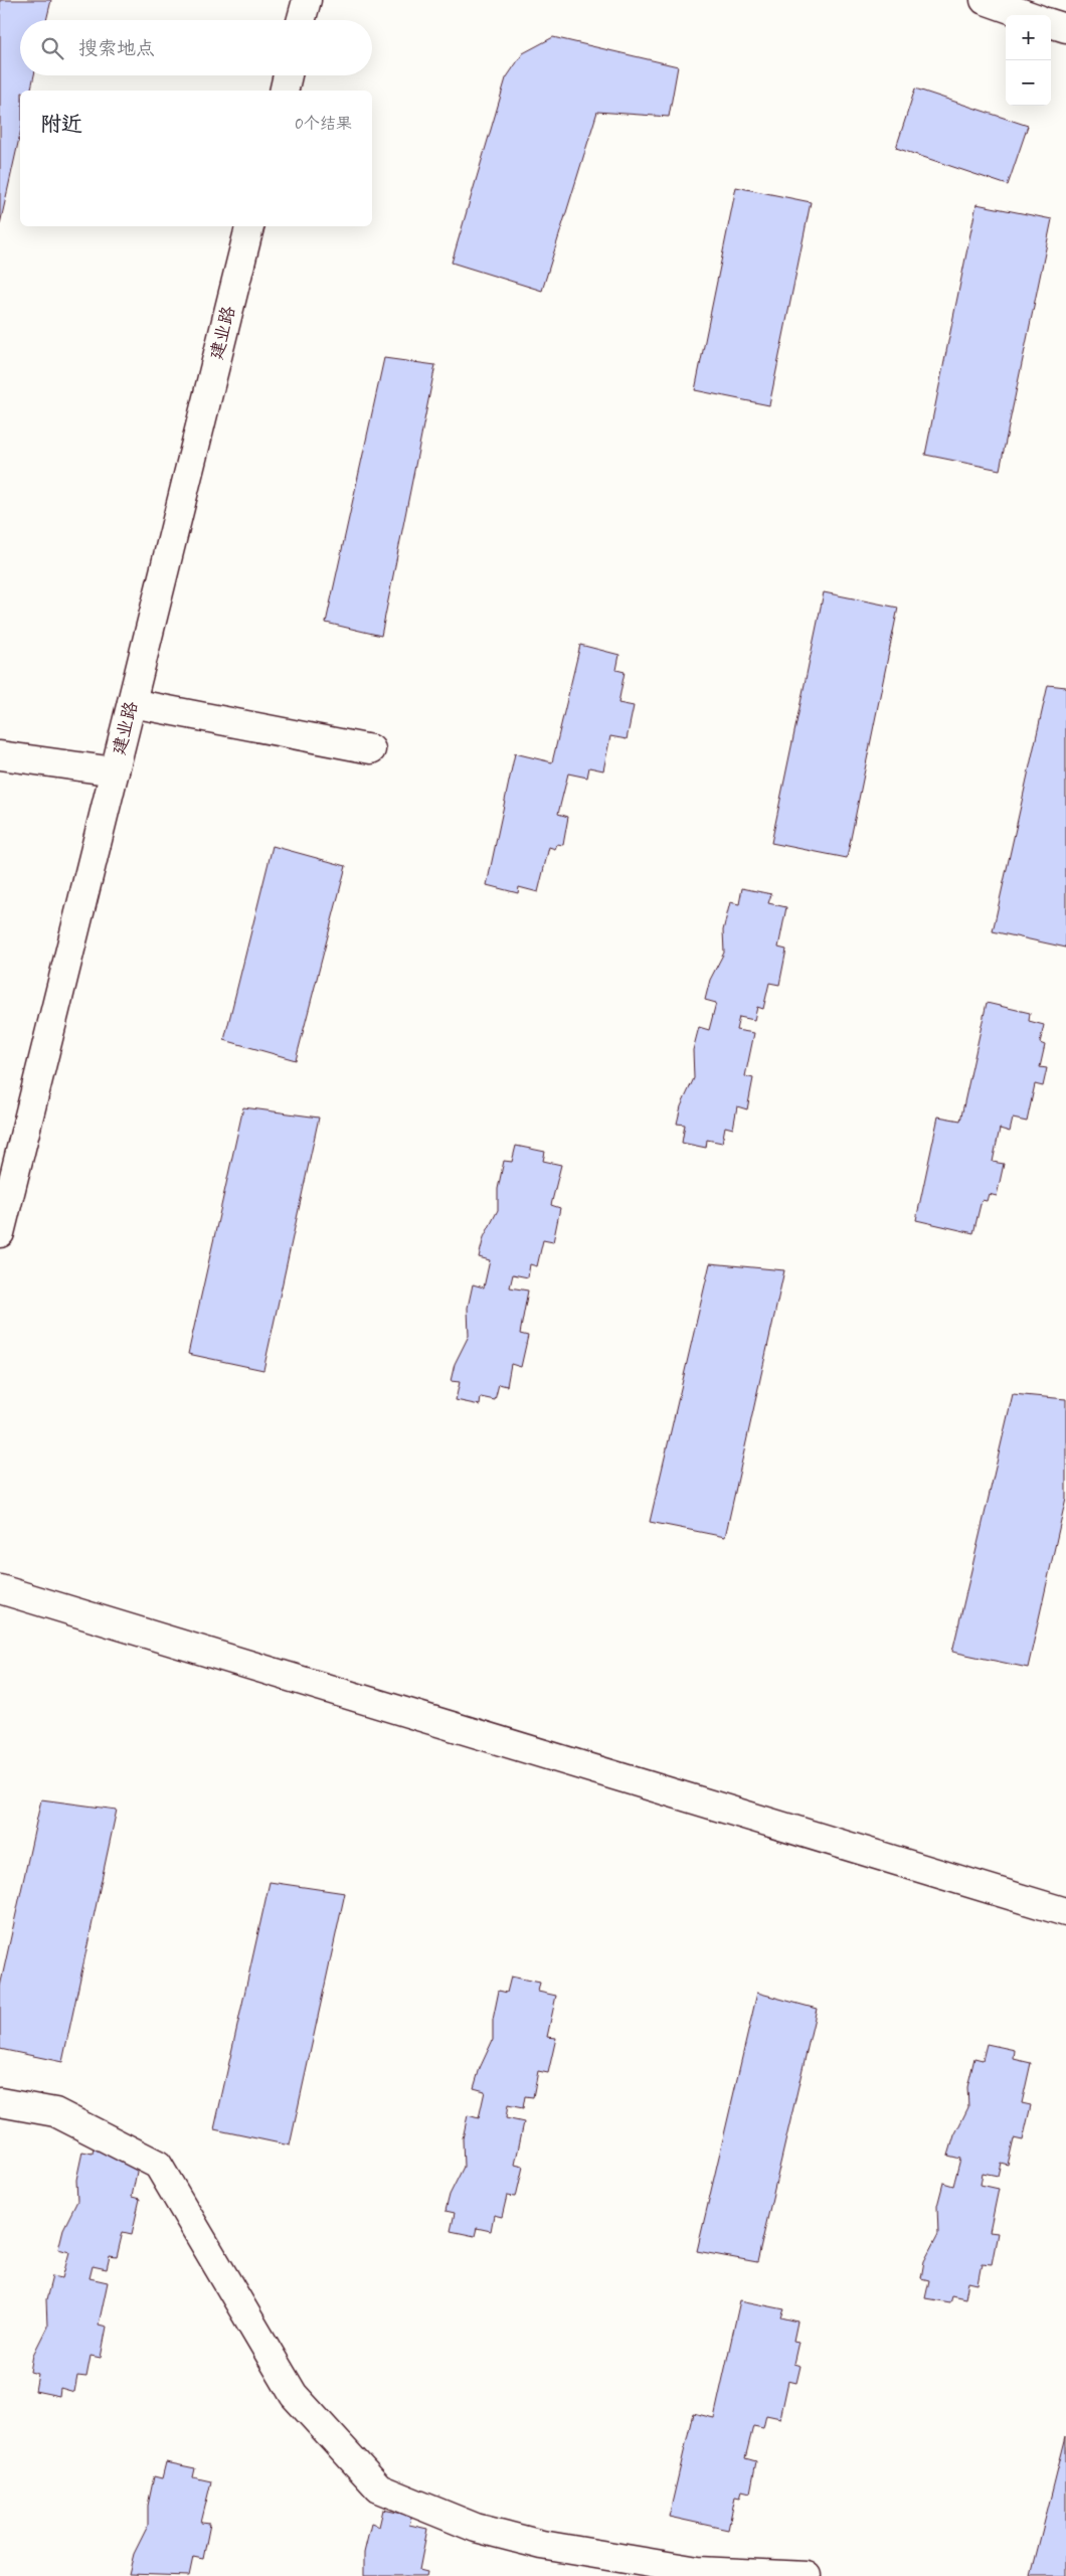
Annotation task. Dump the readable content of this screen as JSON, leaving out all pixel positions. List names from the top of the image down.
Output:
{
  "streets": {
    "street": ["建业路"]
  },
  "page": {
    "map_buttons": ["+", "−"],
    "search": "搜索地点",
    "heading": ["附近", "0个结果"]
  }
}
